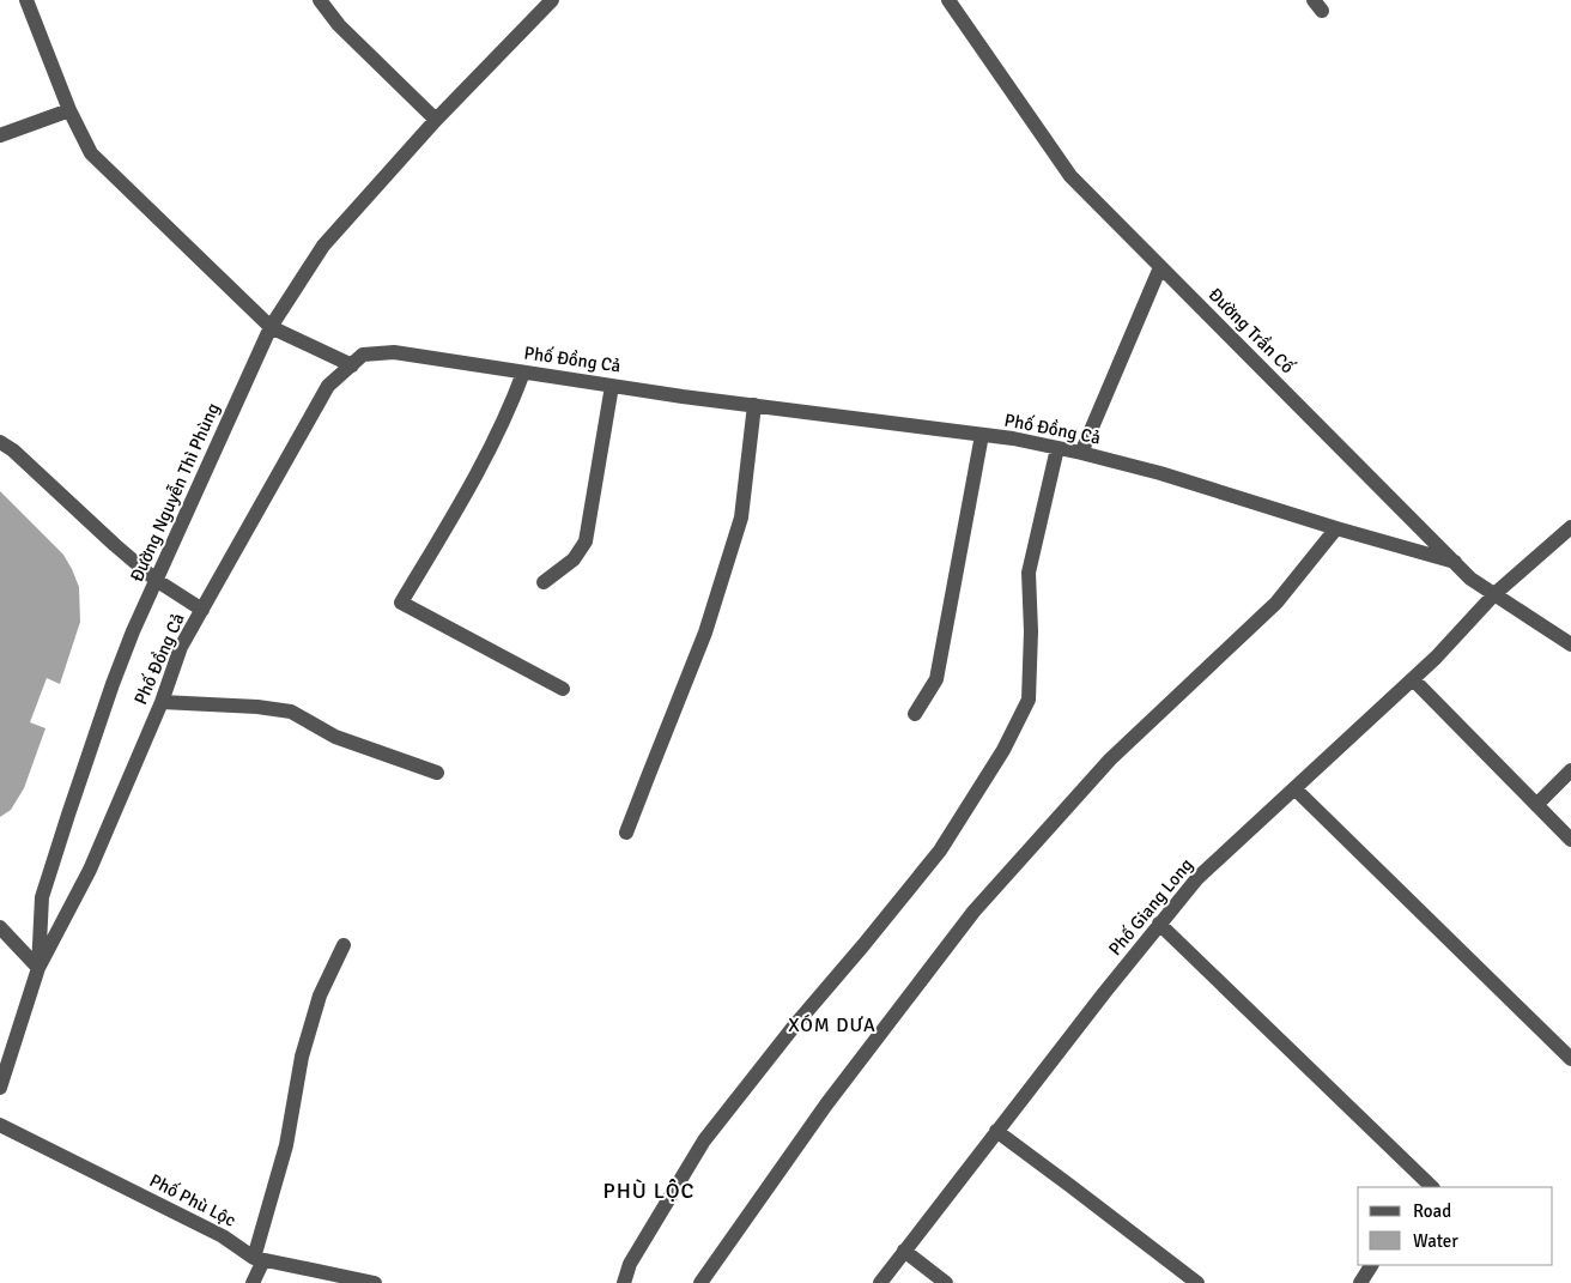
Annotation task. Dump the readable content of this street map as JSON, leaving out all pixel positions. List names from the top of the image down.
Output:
{
  "streets": {
    "street": [
      "Đường Trần Cố",
      "Phố Đồng Cả",
      "Đường Nguyễn Thì Phùng",
      "Phố Giang Long",
      "Phố Phù Lộc"
    ]
  },
  "crossings": [
    ["Đường Trần Cố", "Phố Đồng Cả"],
    ["Đường Trần Cố", "Phố Giang Long"],
    ["Phố Đồng Cả", "Đường Nguyễn Thì Phùng"]
  ],
  "districts": ["XÓM DƯA", "PHÙ LỘC"],
  "legend": ["Road", "Water"]
}
